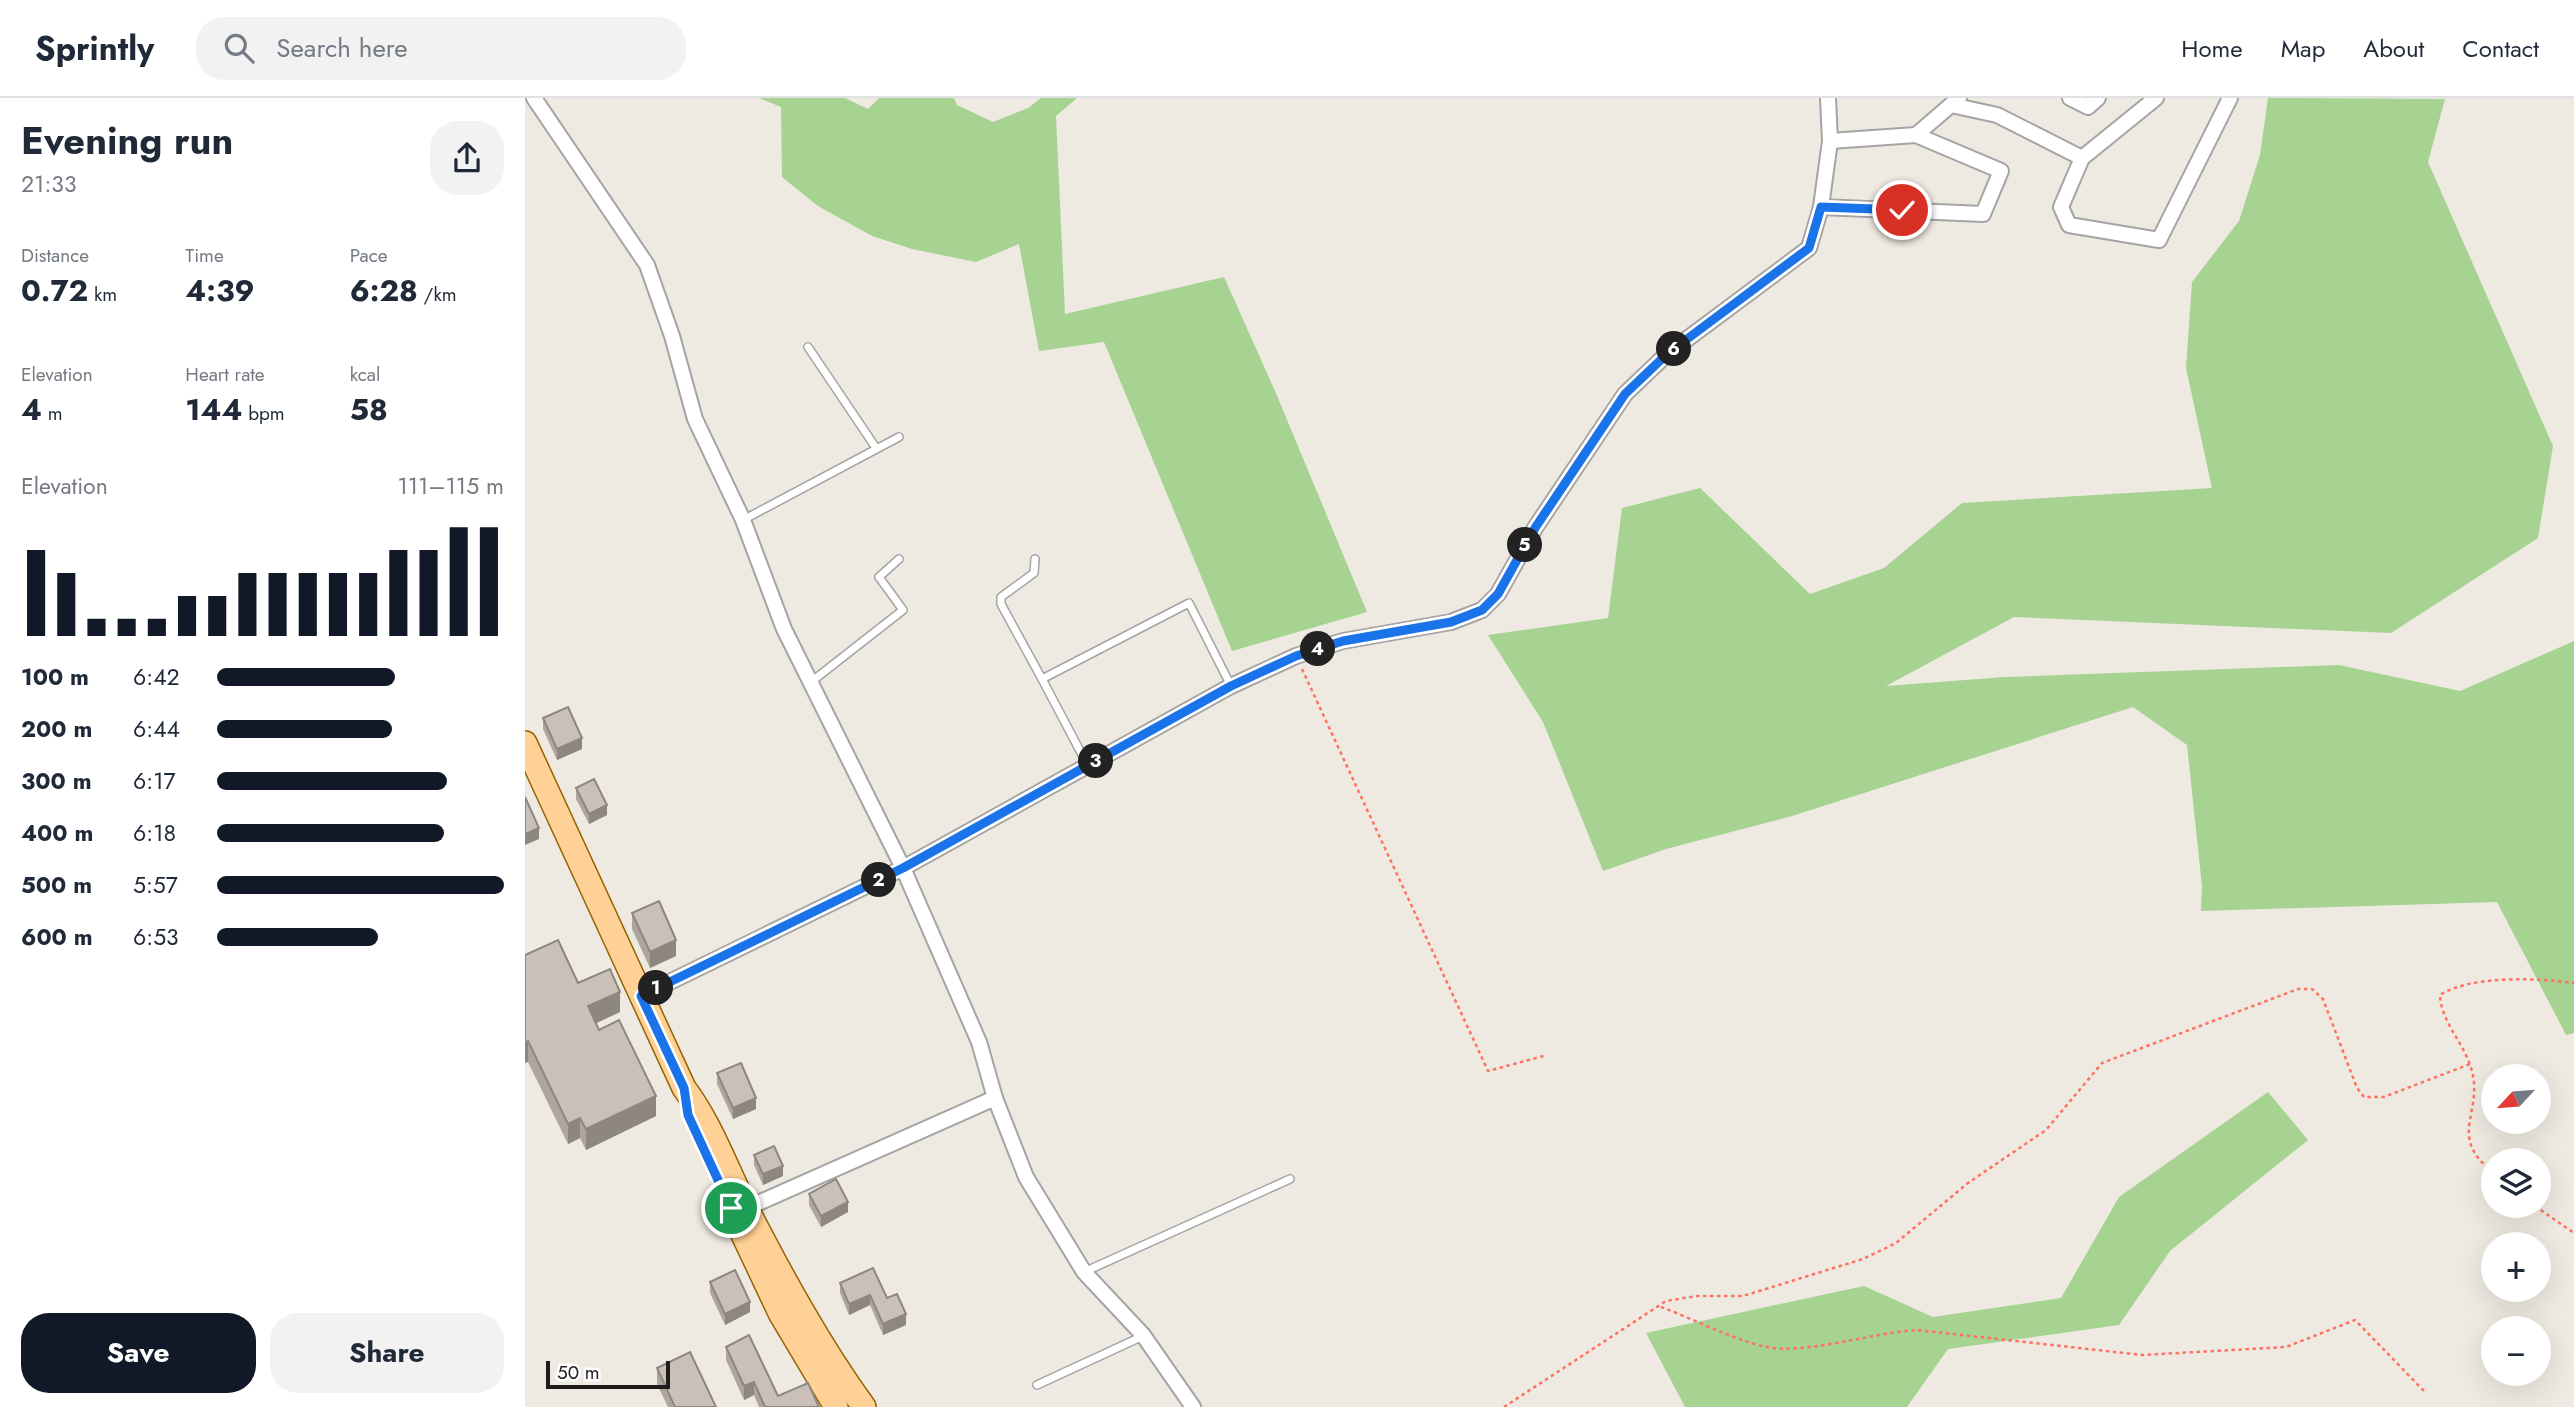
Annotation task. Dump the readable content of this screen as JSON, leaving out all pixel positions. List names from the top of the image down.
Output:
{
  "scale_bar": "50 m",
  "north": "bottom left",
  "page": {
    "header": "Sprintly",
    "search": "Search here",
    "nav": [
      "Home",
      "Map",
      "About",
      "Contact"
    ],
    "heading": ["Evening run", "21:33"],
    "stats": [
      ["Distance", "0.72 km"],
      ["Time", "4:39"],
      ["Pace", "6:28 /km"],
      ["Elevation", "4 m"],
      ["Heart rate", "144 bpm"],
      ["kcal", "58"]
    ],
    "pins": [
      "6",
      "5",
      "4",
      "3",
      "2",
      "1"
    ],
    "chart": ["Elevation", "111–115 m"],
    "list": [
      {
        "name": "100 m",
        "note": "6:42"
      },
      {
        "name": "200 m",
        "note": "6:44"
      },
      {
        "name": "300 m",
        "note": "6:17"
      },
      {
        "name": "400 m",
        "note": "6:18"
      },
      {
        "name": "500 m",
        "note": "5:57"
      },
      {
        "name": "600 m",
        "note": "6:53"
      }
    ],
    "map_buttons": ["+", "−"],
    "buttons": ["Save", "Share"],
    "scale": "50 m"
  }
}
